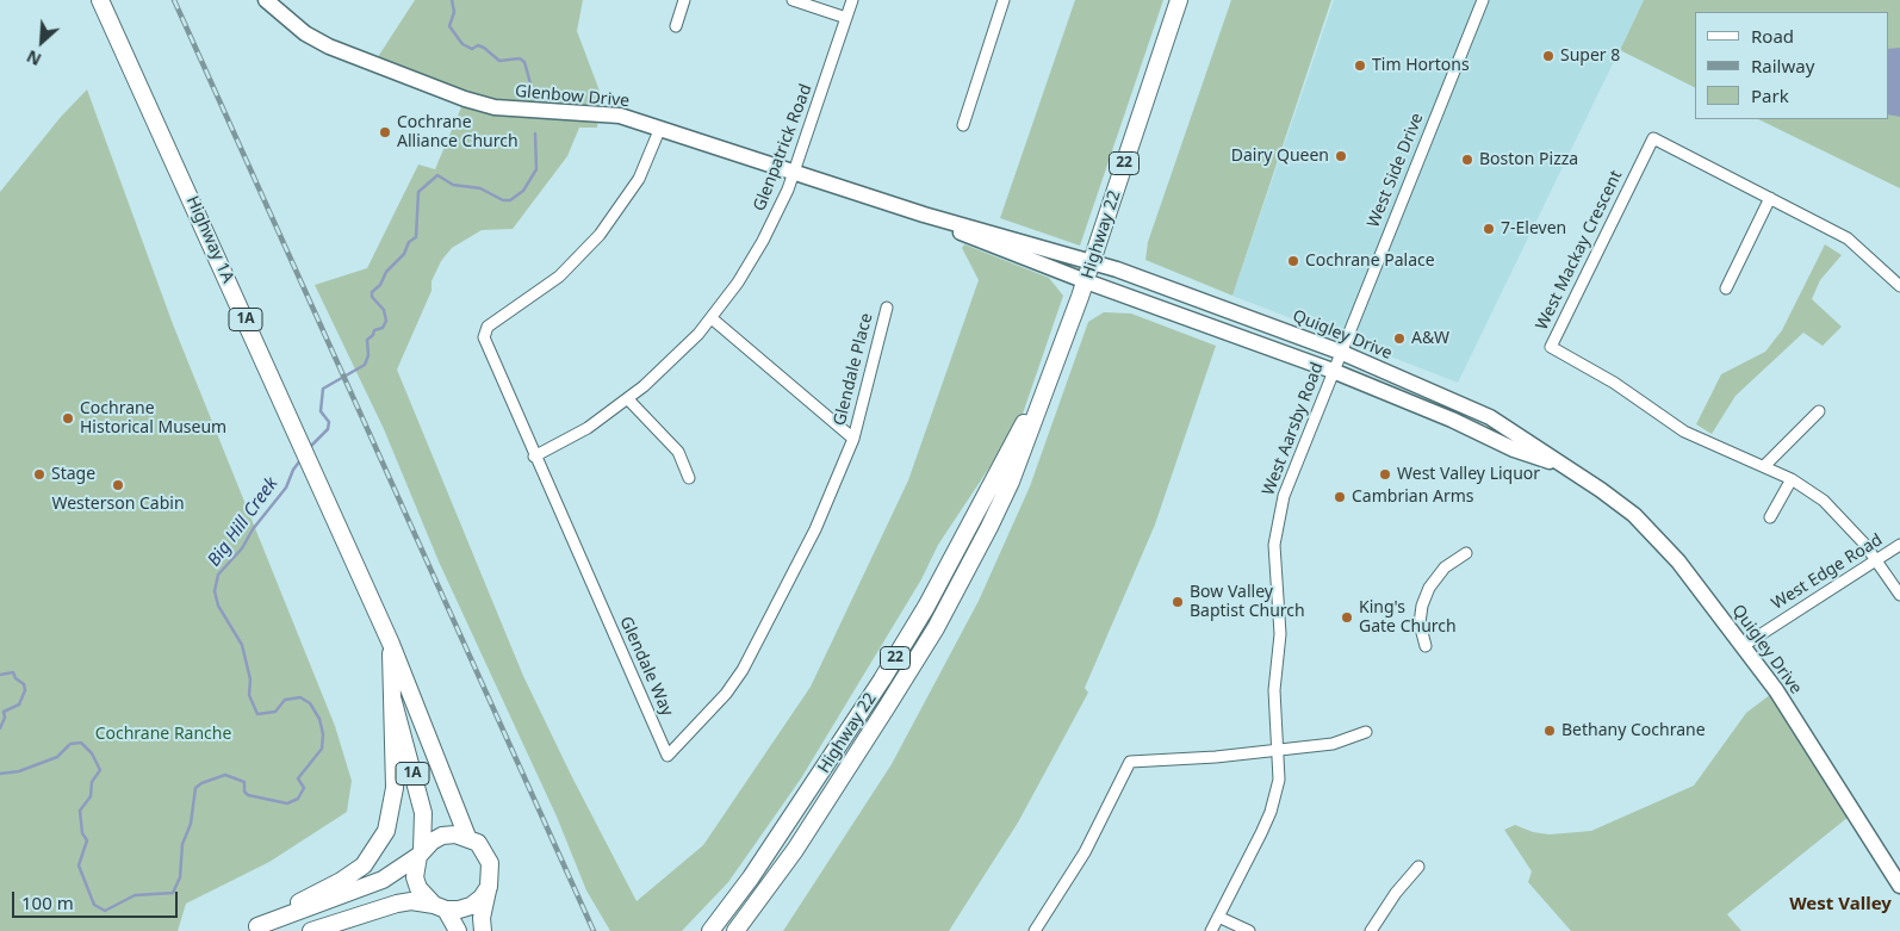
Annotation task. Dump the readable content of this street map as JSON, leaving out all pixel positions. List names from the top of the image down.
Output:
{
  "streets": {
    "main road": [
      "22",
      "Highway 22",
      "Highway 1A",
      "1A"
    ],
    "street": [
      "Glenbow Drive",
      "Glenpatrick Road",
      "West Side Drive",
      "West Mackay Crescent",
      "Quigley Drive",
      "Glendale Place",
      "West Aarsby Road",
      "West Edge Road",
      "Glendale Way"
    ]
  },
  "crossings": [
    ["Glenbow Drive", "Glenpatrick Road"],
    ["Glenbow Drive", "Highway 22"],
    ["Glenbow Drive", "Quigley Drive"],
    ["Glenbow Drive", "Glendale Way"],
    ["Glenpatrick Road", "Glendale Way"],
    ["West Side Drive", "Quigley Drive"],
    ["West Side Drive", "West Aarsby Road"],
    ["Highway 22", "Quigley Drive"],
    ["West Mackay Crescent", "West Edge Road"],
    ["Quigley Drive", "West Aarsby Road"],
    ["Quigley Drive", "West Edge Road"],
    ["Glendale Place", "Glendale Way"]
  ],
  "districts": ["West Valley"],
  "water": ["Big Hill Creek"],
  "parks": ["Cochrane Ranche"],
  "places": [
    "Super 8",
    "Tim Hortons",
    "Cochrane Alliance Church",
    "Dairy Queen",
    "Boston Pizza",
    "7-Eleven",
    "Cochrane Palace",
    "A&W",
    "Cochrane Historical Museum",
    "Stage",
    "West Valley Liquor",
    "Westerson Cabin",
    "Cambrian Arms",
    "Bow Valley Baptist Church",
    "King's Gate Church",
    "Bethany Cochrane"
  ],
  "legend": ["Road", "Railway", "Park"],
  "scale_bar": "100 m",
  "north": "bottom left"
}
